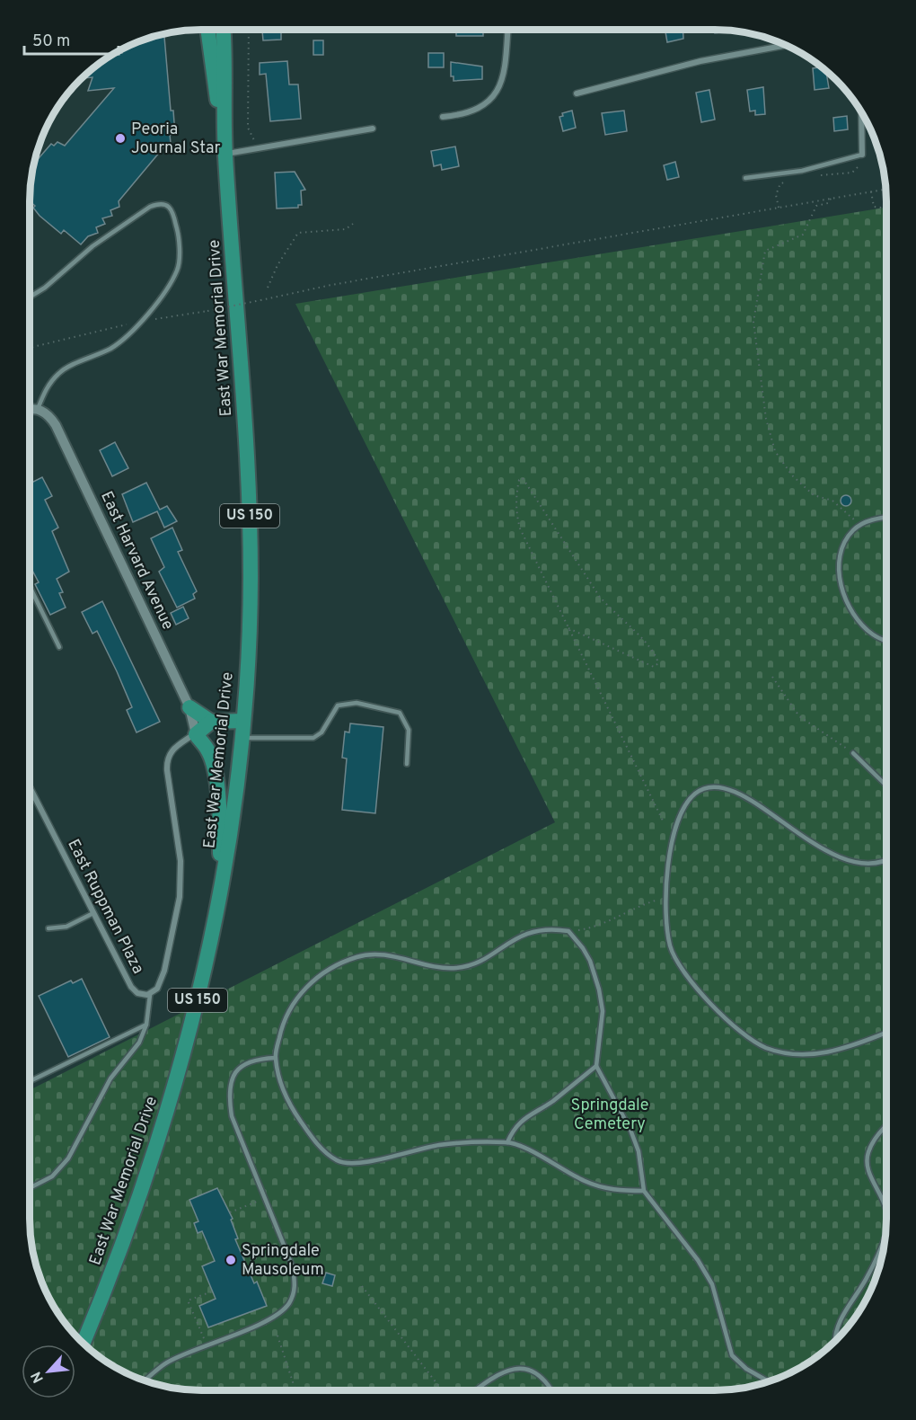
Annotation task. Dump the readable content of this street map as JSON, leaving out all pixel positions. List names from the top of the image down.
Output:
{
  "streets": {
    "highway": ["East War Memorial Drive", "US 150"],
    "street": ["East Harvard Avenue", "East Ruppman Plaza"]
  },
  "crossings": [
    ["East Harvard Avenue", "East Ruppman Plaza"]
  ],
  "parks": ["Springdale Cemetery"],
  "places": ["Peoria Journal Star", "Springdale Mausoleum"],
  "scale_bar": "50 m",
  "north": "bottom left"
}
